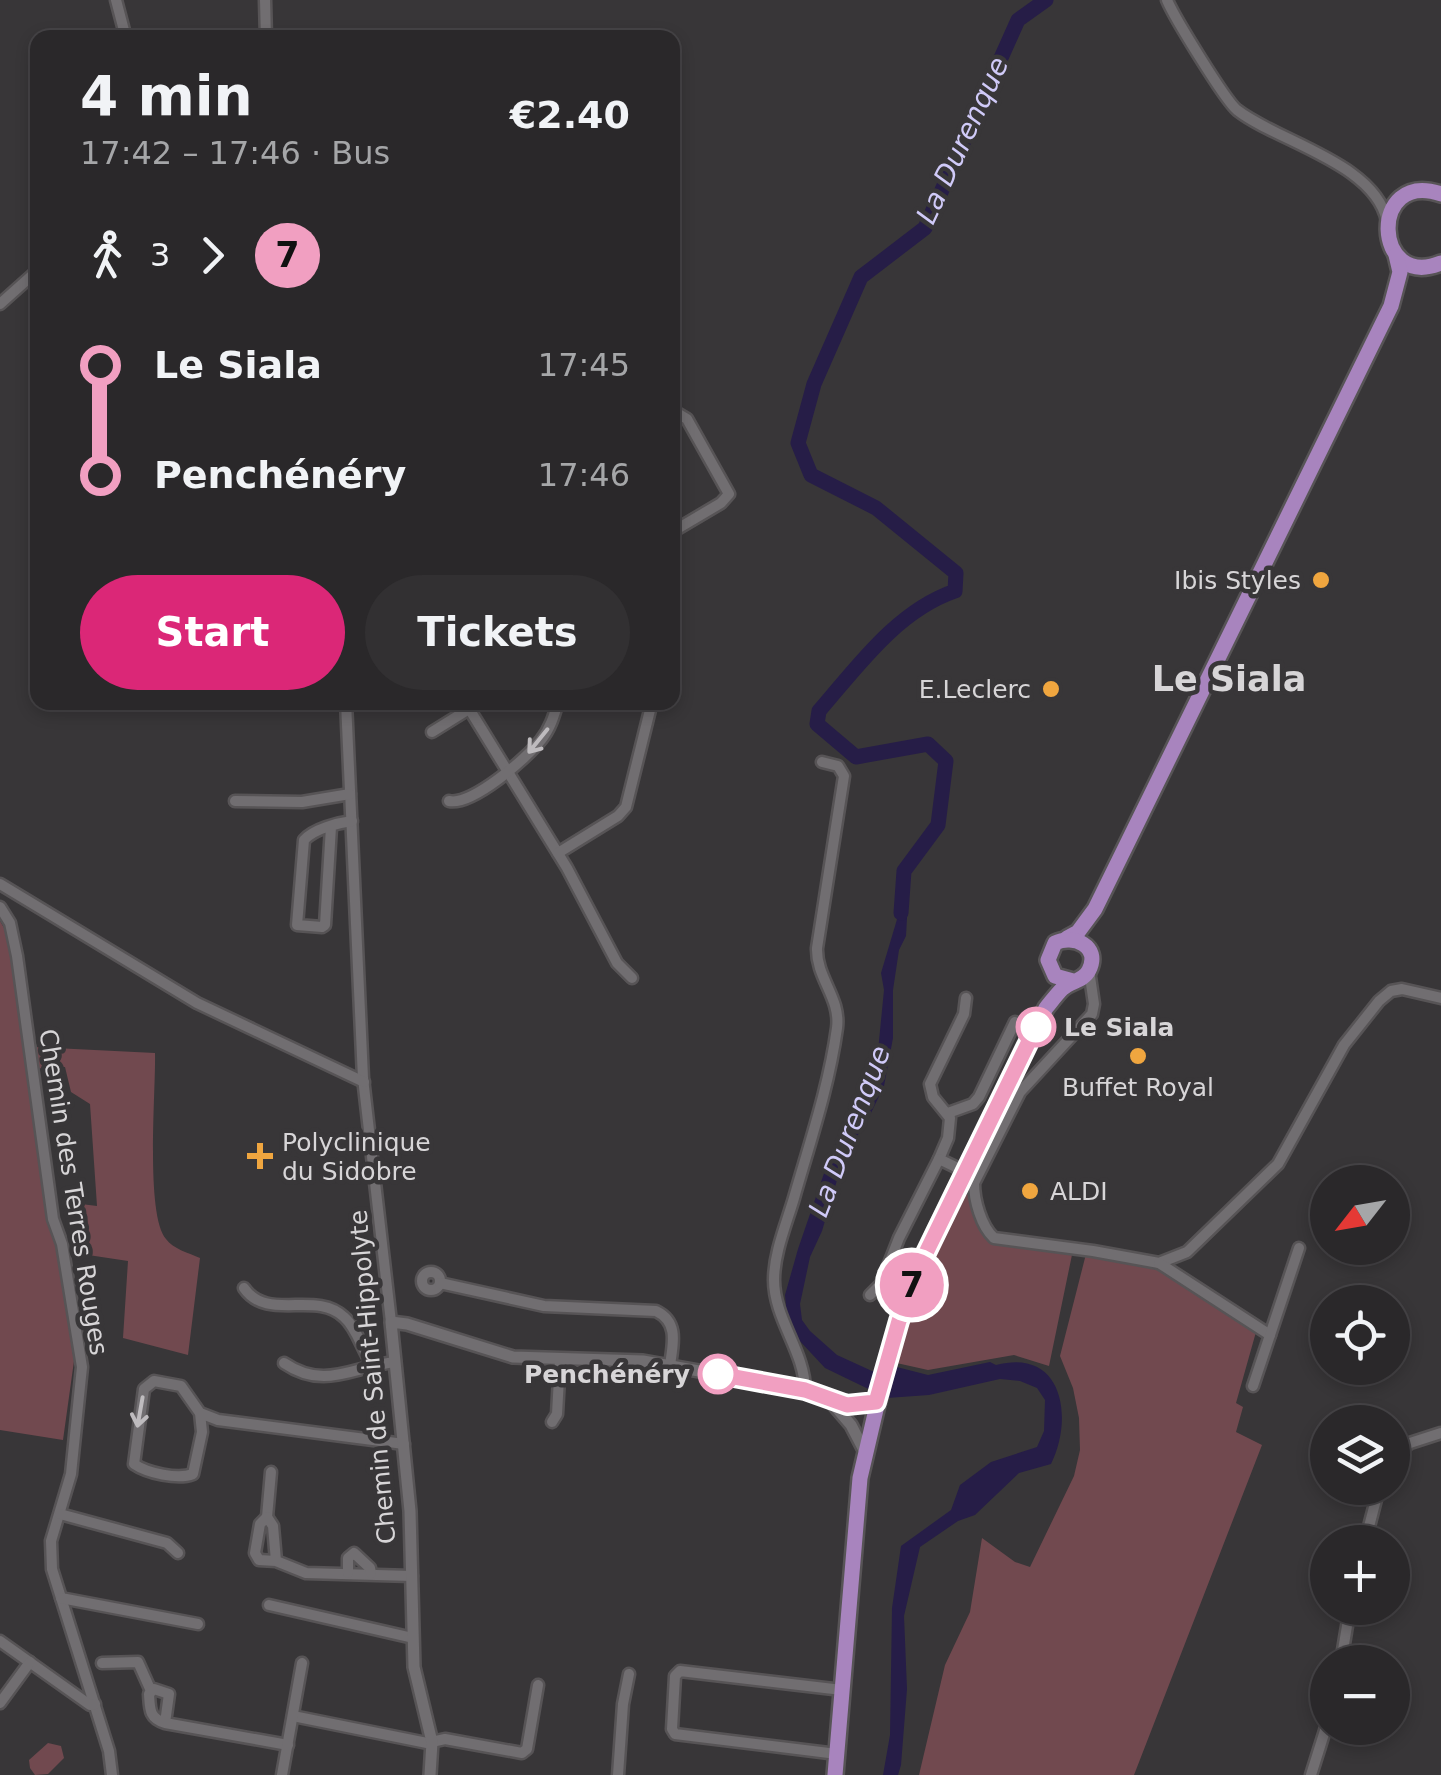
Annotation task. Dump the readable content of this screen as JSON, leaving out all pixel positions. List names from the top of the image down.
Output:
{
  "streets": {
    "street": ["Chemin des Terres Rouges", "Chemin de Saint-Hippolyte"]
  },
  "districts": ["Le Siala"],
  "water": ["La Durenque"],
  "places": {
    "other": [
      "Ibis Styles",
      "E.Leclerc",
      "Le Siala",
      "Buffet Royal",
      "ALDI",
      "Penchénéry"
    ],
    "health": ["Polyclinique du Sidobre"]
  },
  "lines": ["bus line 7"],
  "north": "bottom left",
  "page": {
    "on_map": "7",
    "heading": ["4 min", "17:42 – 17:46 · Bus", "€2.40"],
    "legs": ["3", "7"],
    "list": [
      {
        "name": "Le Siala",
        "value": "17:45"
      },
      {
        "name": "Penchénéry",
        "value": "17:46"
      }
    ],
    "buttons": ["Start", "Tickets"],
    "map_buttons": ["+", "−"]
  }
}
